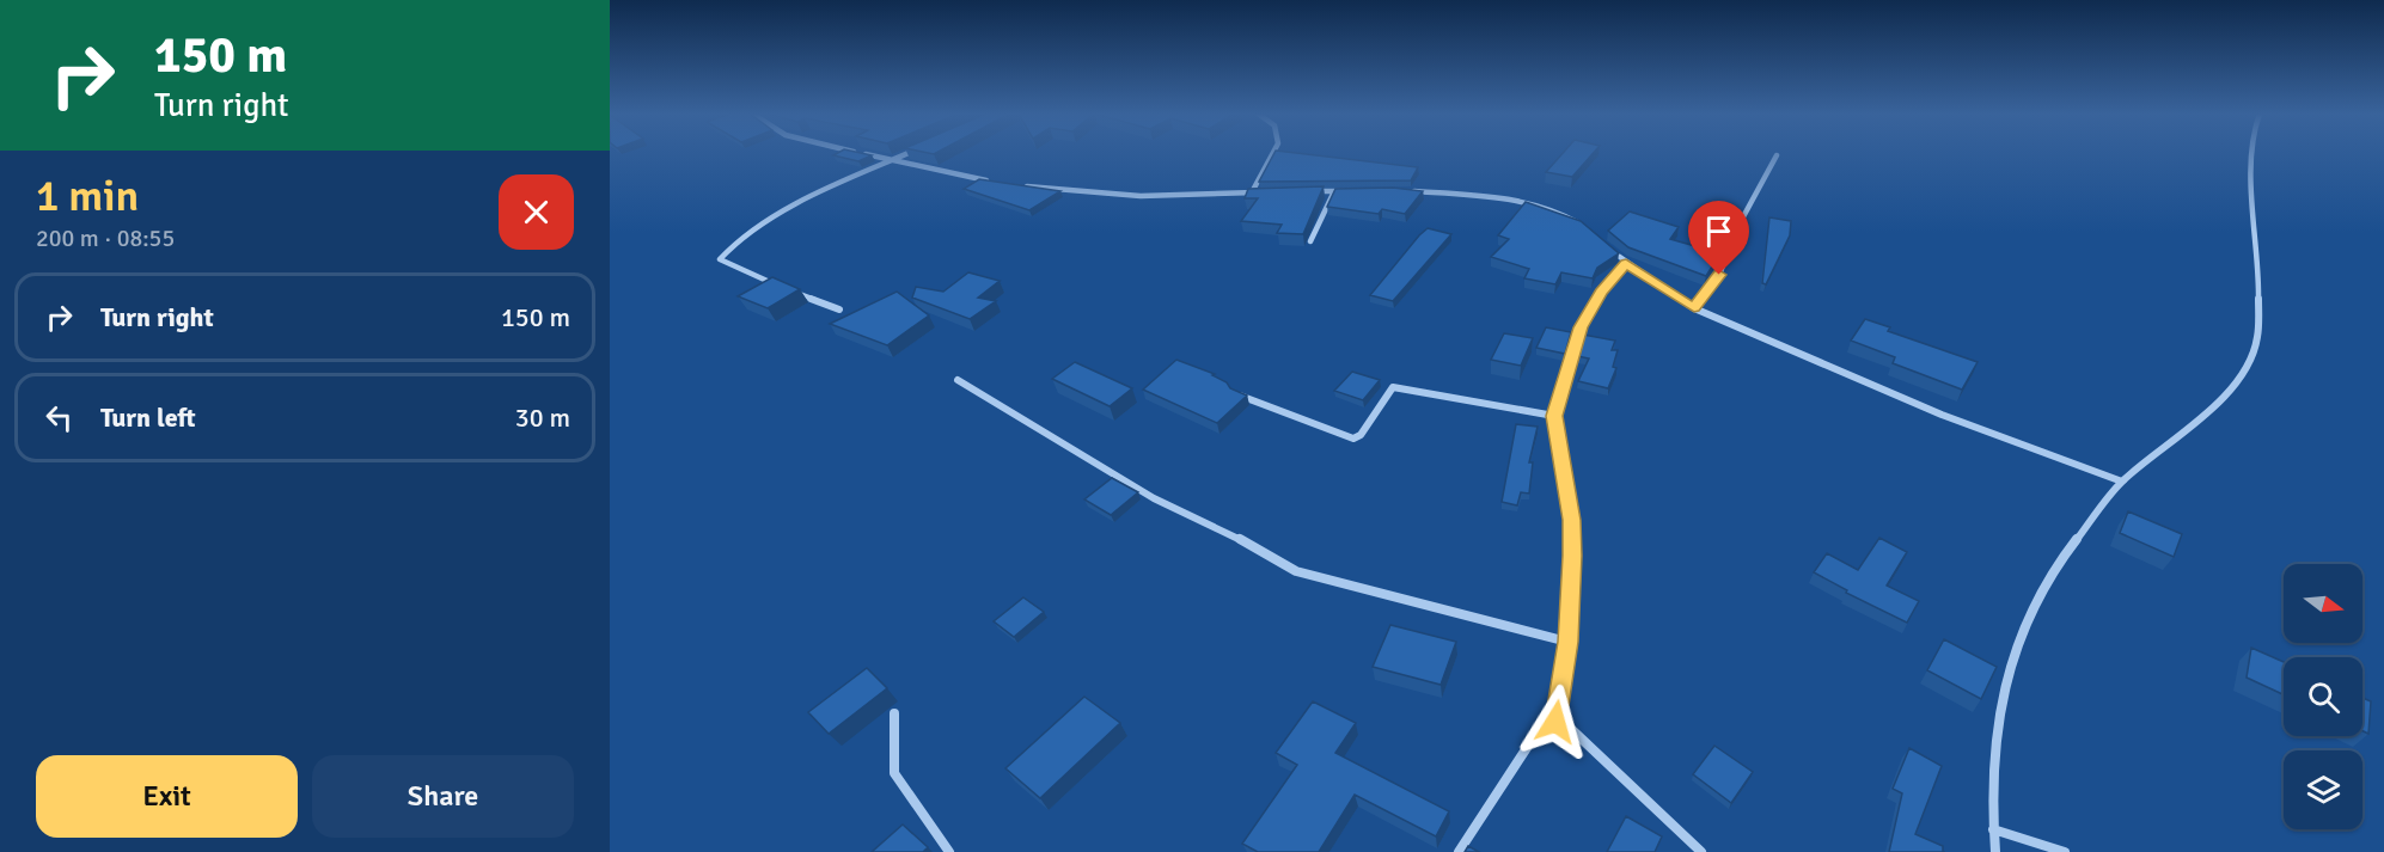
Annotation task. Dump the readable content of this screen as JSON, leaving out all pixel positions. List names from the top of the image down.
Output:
{
  "north": "right",
  "page": {
    "turn": ["150 m", "Turn right"],
    "heading": ["1 min", "200 m · 08:55"],
    "list": [
      {
        "name": "Turn right",
        "value": "150 m"
      },
      {
        "name": "Turn left",
        "value": "30 m"
      }
    ],
    "buttons": ["Exit", "Share"]
  }
}
